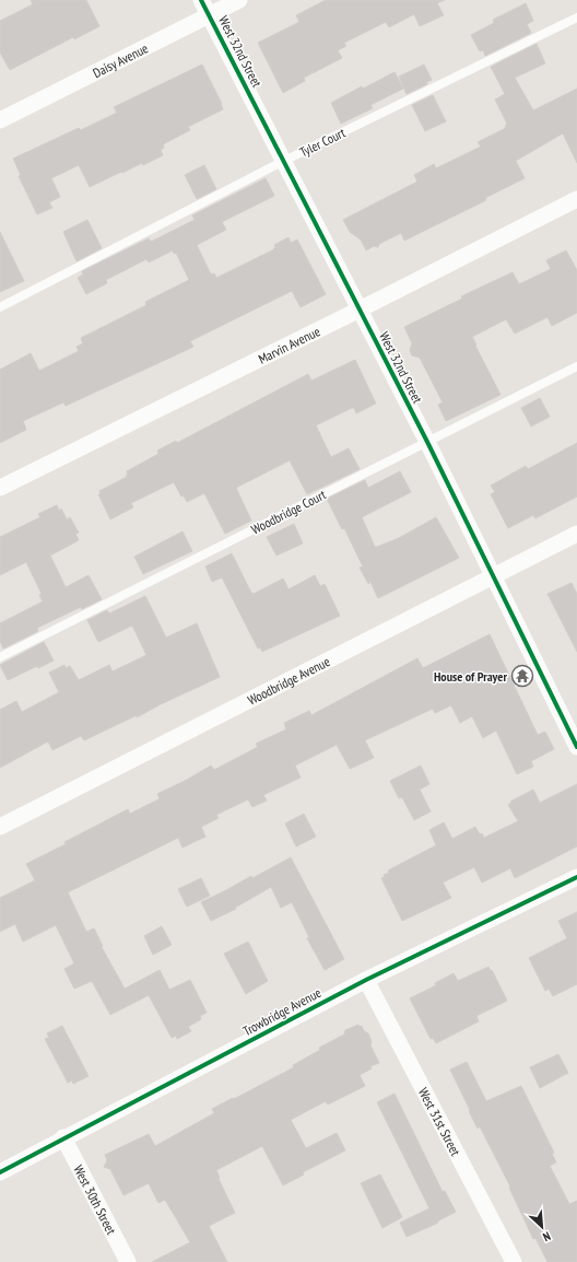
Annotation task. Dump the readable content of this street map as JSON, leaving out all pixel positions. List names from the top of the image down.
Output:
{
  "streets": {
    "street": [
      "West 32nd Street",
      "Daisy Avenue",
      "Marvin Avenue",
      "Woodbridge Avenue",
      "Trowbridge Avenue",
      "West 31st Street",
      "West 30th Street"
    ],
    "lane": ["Tyler Court", "Woodbridge Court"]
  },
  "crossings": [
    ["West 32nd Street", "Daisy Avenue"],
    ["West 32nd Street", "Tyler Court"],
    ["West 32nd Street", "Marvin Avenue"],
    ["West 32nd Street", "Woodbridge Court"],
    ["West 32nd Street", "Woodbridge Avenue"],
    ["Trowbridge Avenue", "West 31st Street"],
    ["Trowbridge Avenue", "West 30th Street"]
  ],
  "places": {
    "temple": ["House of Prayer"]
  },
  "north": "bottom right"
}
